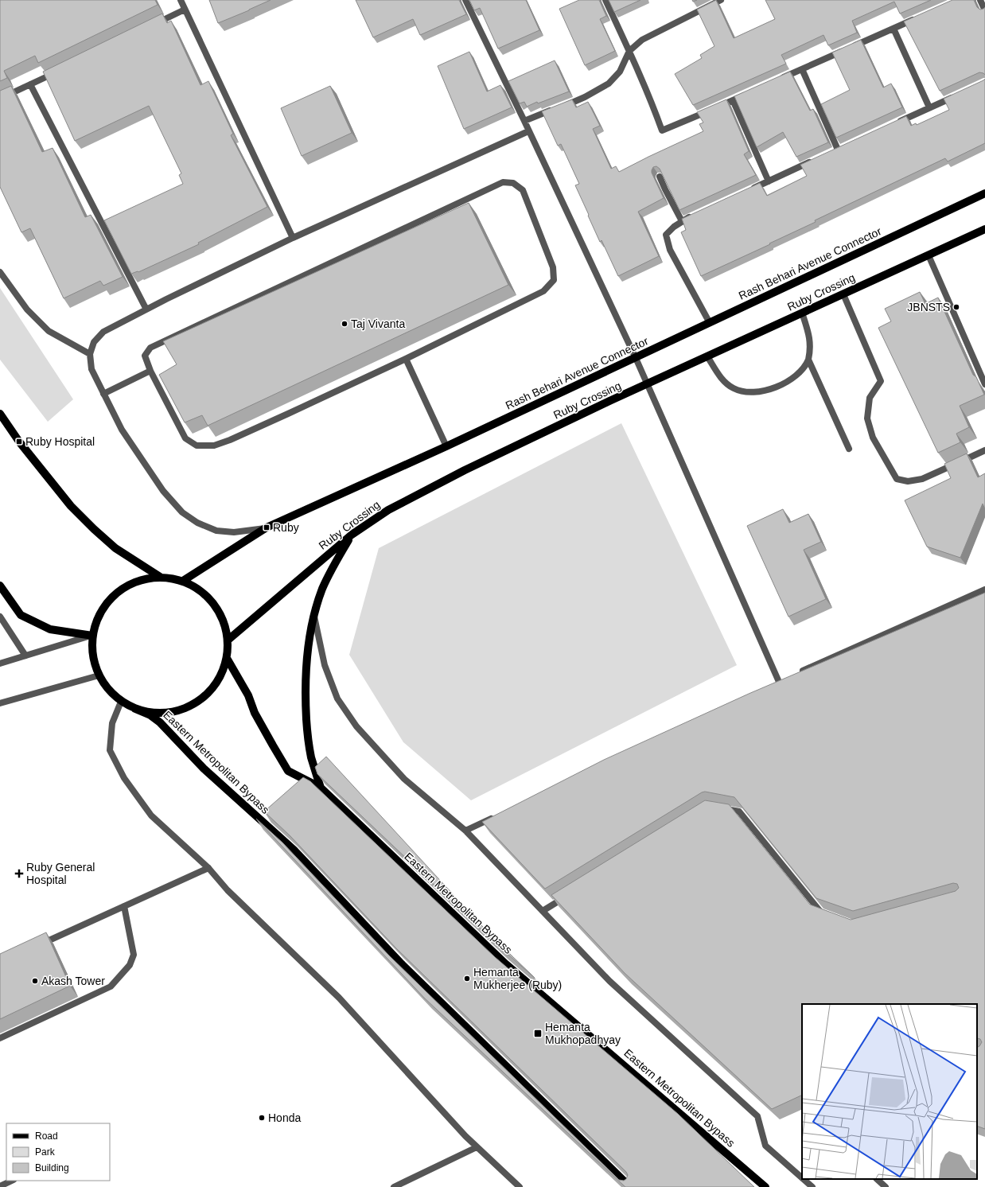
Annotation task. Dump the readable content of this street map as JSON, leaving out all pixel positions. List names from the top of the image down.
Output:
{
  "streets": {
    "main road": ["Rash Behari Avenue Connector", "Ruby Crossing", "Eastern Metropolitan Bypass"]
  },
  "places": {
    "other": [
      "JBNSTS",
      "Taj Vivanta",
      "Hemanta Mukherjee (Ruby)",
      "Akash Tower",
      "Honda"
    ],
    "transit": ["Ruby Hospital", "Ruby", "Hemanta Mukhopadhyay"],
    "health": ["Ruby General Hospital"]
  },
  "legend": ["Road", "Park", "Building"]
}
